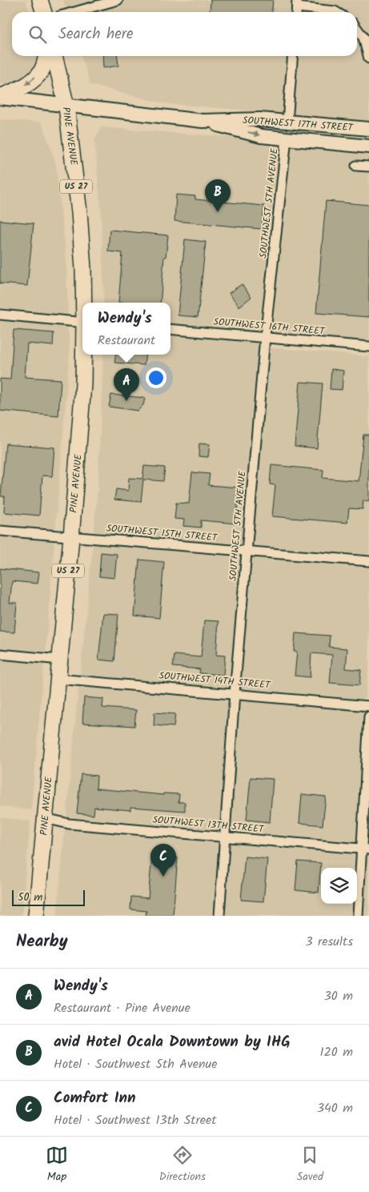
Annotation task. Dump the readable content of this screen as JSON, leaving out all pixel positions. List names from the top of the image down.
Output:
{
  "streets": {
    "highway": ["PINE AVENUE", "US 27"],
    "main road": ["SOUTHWEST 17TH STREET"],
    "street": [
      "SOUTHWEST 5TH AVENUE",
      "SOUTHWEST 16TH STREET",
      "SOUTHWEST 15TH STREET",
      "SOUTHWEST 14TH STREET",
      "SOUTHWEST 13TH STREET"
    ]
  },
  "crossings": [
    ["SOUTHWEST 17TH STREET", "PINE AVENUE"],
    ["SOUTHWEST 17TH STREET", "SOUTHWEST 5TH AVENUE"],
    ["PINE AVENUE", "SOUTHWEST 15TH STREET"],
    ["PINE AVENUE", "SOUTHWEST 14TH STREET"],
    ["PINE AVENUE", "SOUTHWEST 13TH STREET"],
    ["SOUTHWEST 5TH AVENUE", "SOUTHWEST 16TH STREET"],
    ["SOUTHWEST 5TH AVENUE", "SOUTHWEST 15TH STREET"],
    ["SOUTHWEST 5TH AVENUE", "SOUTHWEST 14TH STREET"],
    ["SOUTHWEST 5TH AVENUE", "SOUTHWEST 13TH STREET"]
  ],
  "scale_bar": "50 m",
  "page": {
    "search": "Search here",
    "pins": ["B", "A", "C"],
    "popup": ["Wendy's", "Restaurant"],
    "scale": "50 m",
    "heading": ["Nearby", "3 results"],
    "list": [
      {
        "mark": "A",
        "name": "Wendy's",
        "note": "Restaurant · Pine Avenue",
        "value": "30 m"
      },
      {
        "mark": "B",
        "name": "avid Hotel Ocala Downtown by IHG",
        "note": "Hotel · Southwest 5th Avenue",
        "value": "120 m"
      },
      {
        "mark": "C",
        "name": "Comfort Inn",
        "note": "Hotel · Southwest 13th Street",
        "value": "340 m"
      }
    ],
    "nav": ["Map", "Directions", "Saved"]
  }
}
